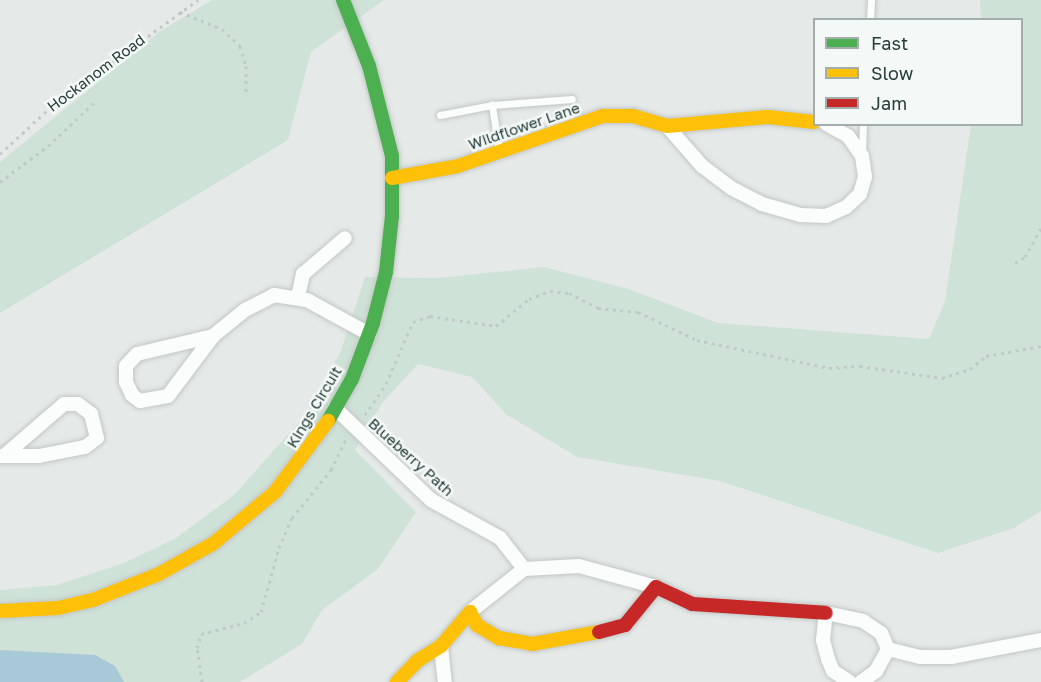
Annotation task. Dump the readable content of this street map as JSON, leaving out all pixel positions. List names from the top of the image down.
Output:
{
  "streets": {
    "street": ["Wildflower Lane", "Kings Circuit", "Blueberry Path"],
    "path": ["Hockanom Road"]
  },
  "crossings": [
    ["Wildflower Lane", "Kings Circuit"],
    ["Kings Circuit", "Blueberry Path"]
  ],
  "legend": ["Fast", "Slow", "Jam"]
}
